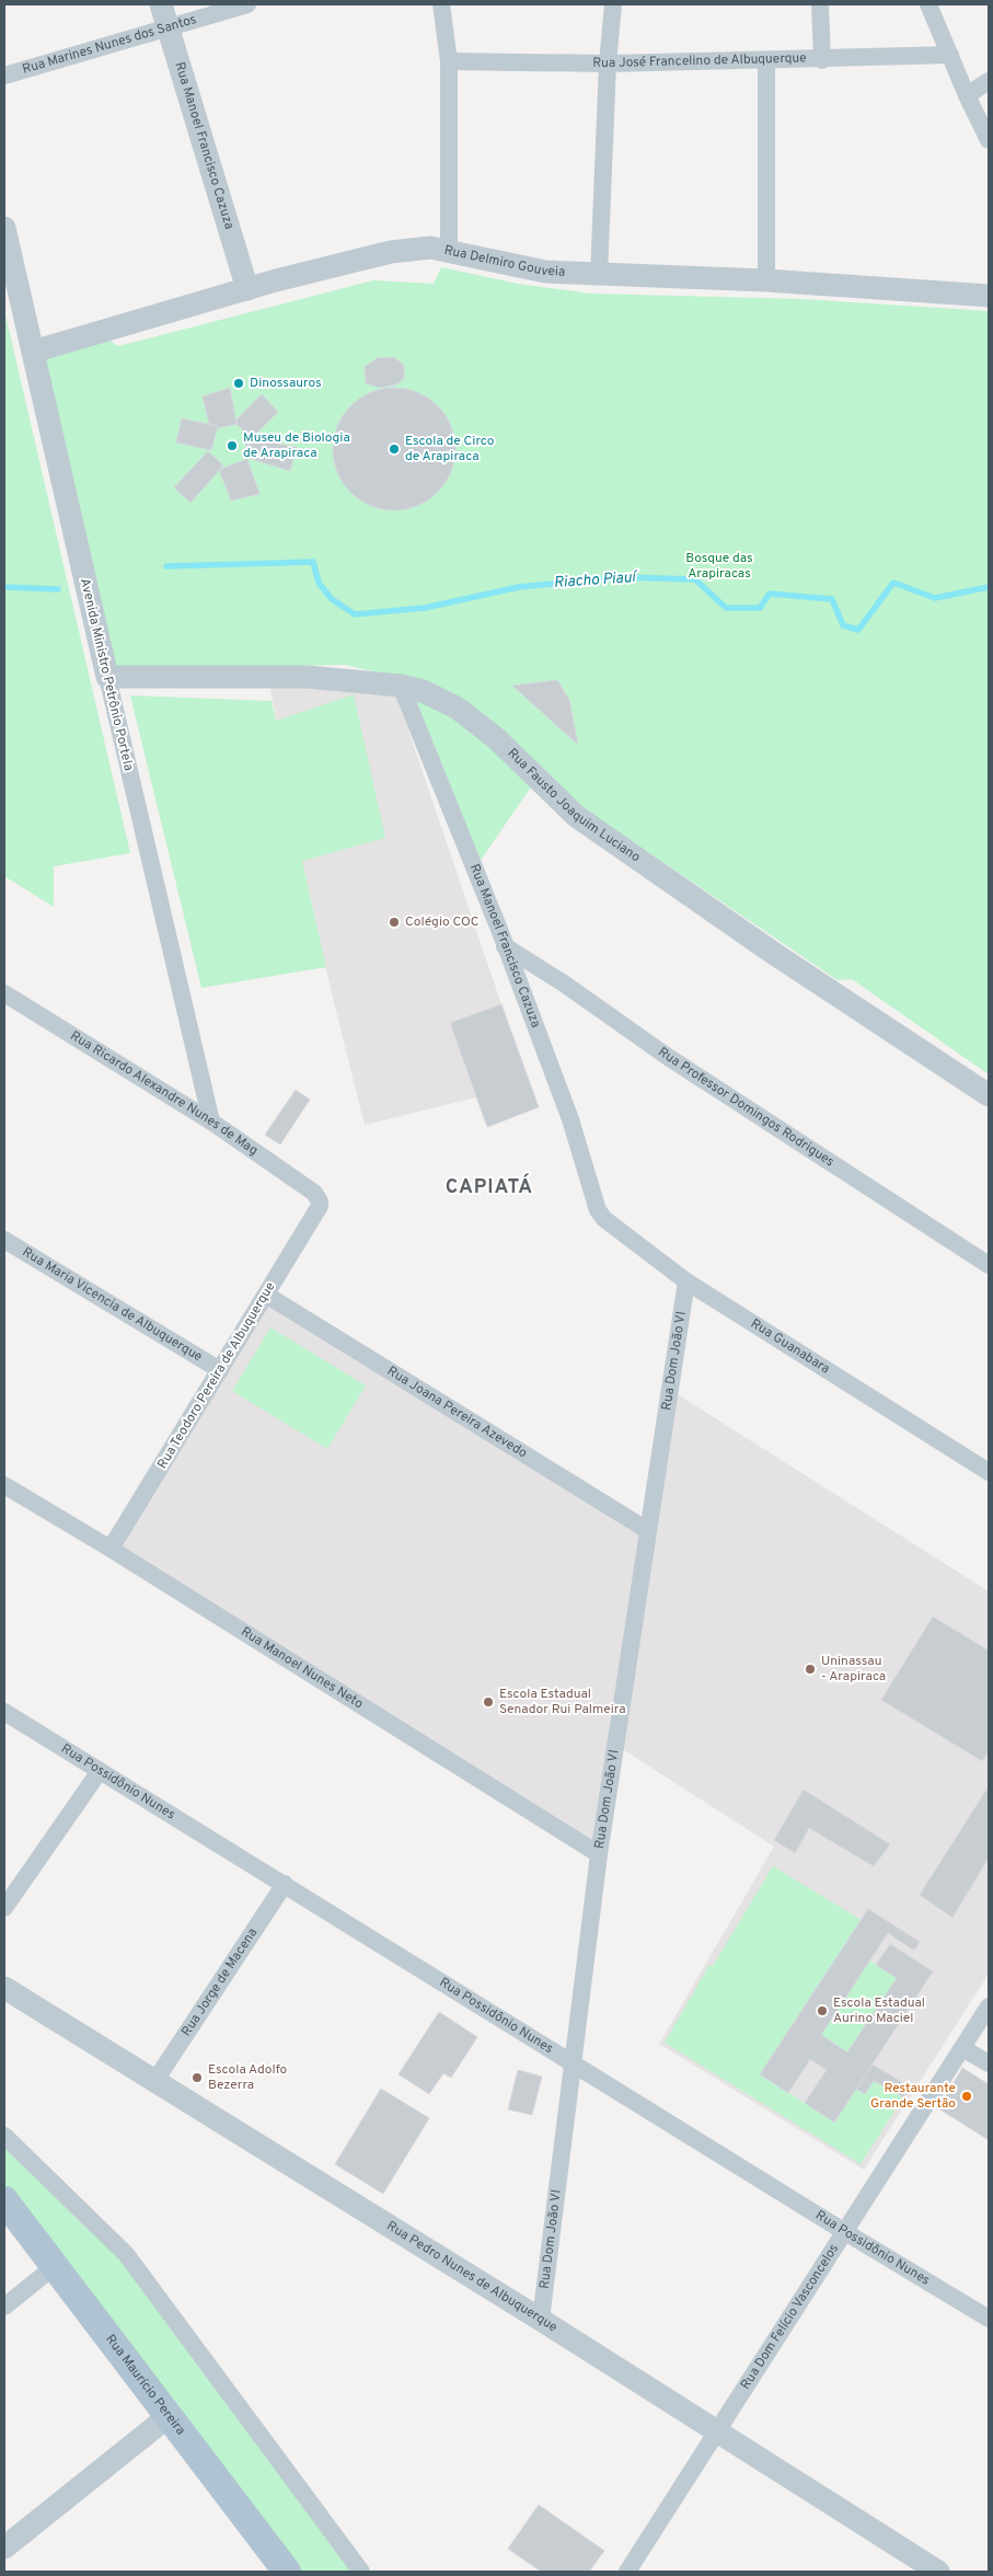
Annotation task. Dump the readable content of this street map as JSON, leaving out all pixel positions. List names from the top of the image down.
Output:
{
  "streets": {
    "main road": ["Rua Maurício Pereira"],
    "street": [
      "Rua Marines Nunes dos Santos",
      "Rua José Francelino de Albuquerque",
      "Rua Manoel Francisco Cazuza",
      "Rua Delmiro Gouveia",
      "Avenida Ministro Petrônio Portela",
      "Rua Fausto Joaquim Luciano",
      "Rua Ricardo Alexandre Nunes de Mag",
      "Rua Professor Domingos Rodrigues",
      "Rua Maria Vicencia de Albuquerque",
      "Rua Guanabara",
      "Rua Dom João VI",
      "Rua Teodoro Pereira de Albuquerque",
      "Rua Joana Pereira Azevedo",
      "Rua Manoel Nunes Neto",
      "Rua Possidônio Nunes",
      "Rua Jorge de Macena",
      "Rua Pedro Nunes de Albuquerque",
      "Rua Dom Felício Vasconcelos"
    ]
  },
  "crossings": [
    ["Rua Marines Nunes dos Santos", "Rua Manoel Francisco Cazuza"],
    ["Rua Manoel Francisco Cazuza", "Rua Delmiro Gouveia"],
    ["Rua Manoel Francisco Cazuza", "Rua Fausto Joaquim Luciano"],
    ["Rua Manoel Francisco Cazuza", "Rua Professor Domingos Rodrigues"],
    ["Rua Manoel Francisco Cazuza", "Rua Guanabara"],
    ["Rua Delmiro Gouveia", "Avenida Ministro Petrônio Portela"],
    ["Avenida Ministro Petrônio Portela", "Rua Fausto Joaquim Luciano"],
    ["Avenida Ministro Petrônio Portela", "Rua Ricardo Alexandre Nunes de Mag"],
    ["Rua Ricardo Alexandre Nunes de Mag", "Rua Teodoro Pereira de Albuquerque"],
    ["Rua Maria Vicencia de Albuquerque", "Rua Teodoro Pereira de Albuquerque"],
    ["Rua Guanabara", "Rua Dom João VI"],
    ["Rua Dom João VI", "Rua Joana Pereira Azevedo"],
    ["Rua Dom João VI", "Rua Manoel Nunes Neto"],
    ["Rua Dom João VI", "Rua Possidônio Nunes"],
    ["Rua Dom João VI", "Rua Pedro Nunes de Albuquerque"],
    ["Rua Teodoro Pereira de Albuquerque", "Rua Joana Pereira Azevedo"],
    ["Rua Teodoro Pereira de Albuquerque", "Rua Manoel Nunes Neto"],
    ["Rua Possidônio Nunes", "Rua Jorge de Macena"],
    ["Rua Possidônio Nunes", "Rua Dom Felício Vasconcelos"],
    ["Rua Jorge de Macena", "Rua Pedro Nunes de Albuquerque"],
    ["Rua Pedro Nunes de Albuquerque", "Rua Dom Felício Vasconcelos"]
  ],
  "districts": ["CAPIATÁ"],
  "water": ["Riacho Piauí"],
  "parks": ["Bosque das Arapiracas"],
  "places": [
    "Dinossauros",
    "Museu de Biologia de Arapiraca",
    "Escola de Circo de Arapiraca",
    "Colégio COC",
    "Uninassau - Arapiraca",
    "Escola Estadual Senador Rui Palmeira",
    "Escola Estadual Aurino Maciel",
    "Escola Adolfo Bezerra",
    "Restaurante Grande Sertão"
  ]
}
